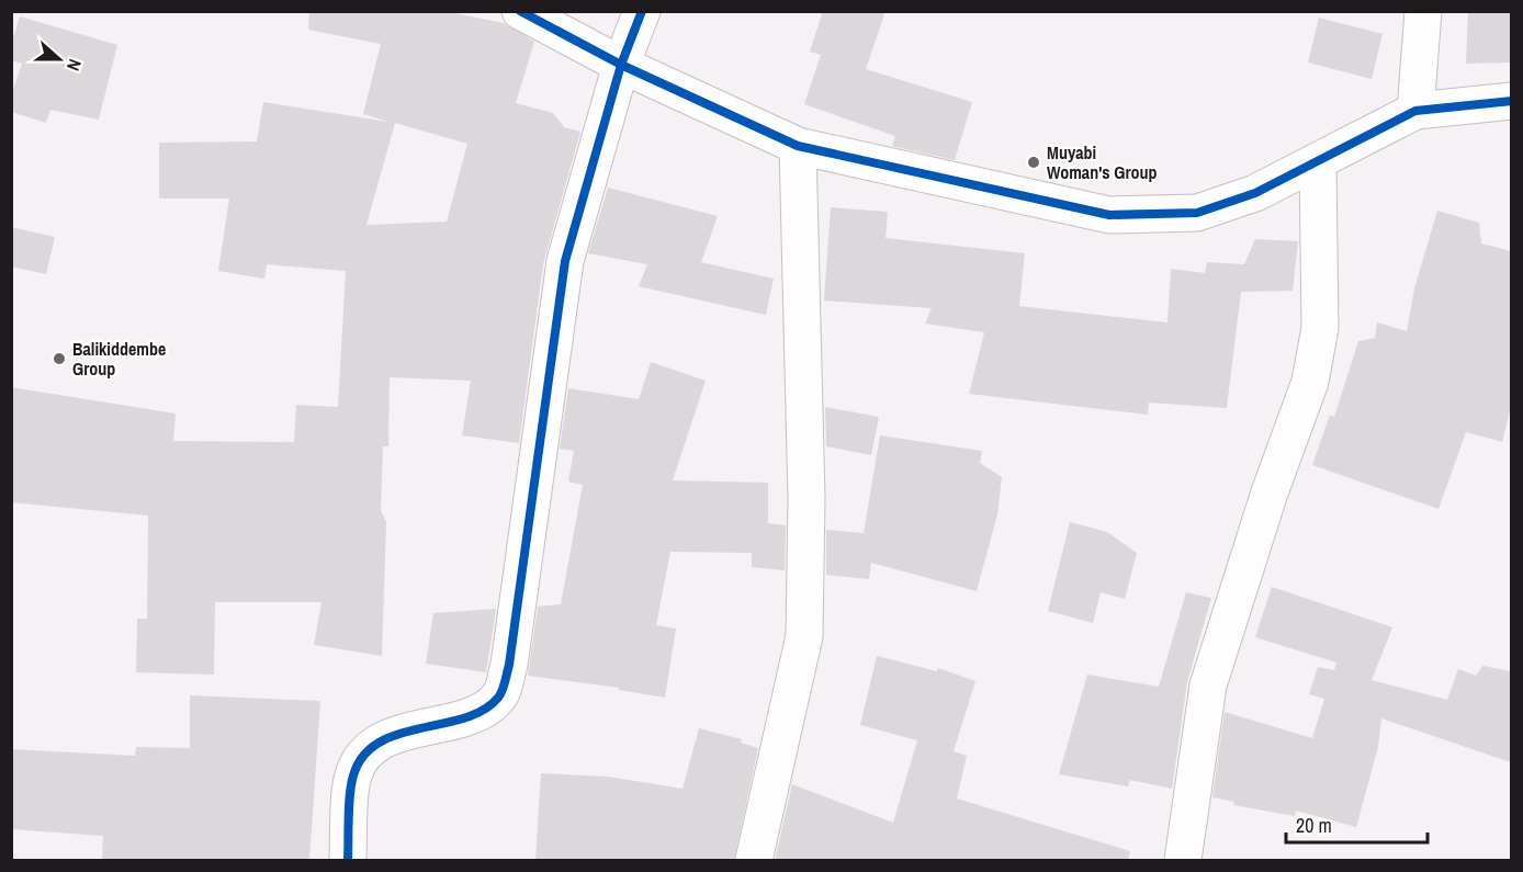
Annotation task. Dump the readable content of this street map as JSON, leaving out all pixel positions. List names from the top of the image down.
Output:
{
  "places": ["Muyabi Woman's Group", "Balikiddembe Group"],
  "scale_bar": "20 m",
  "north": "right"
}
